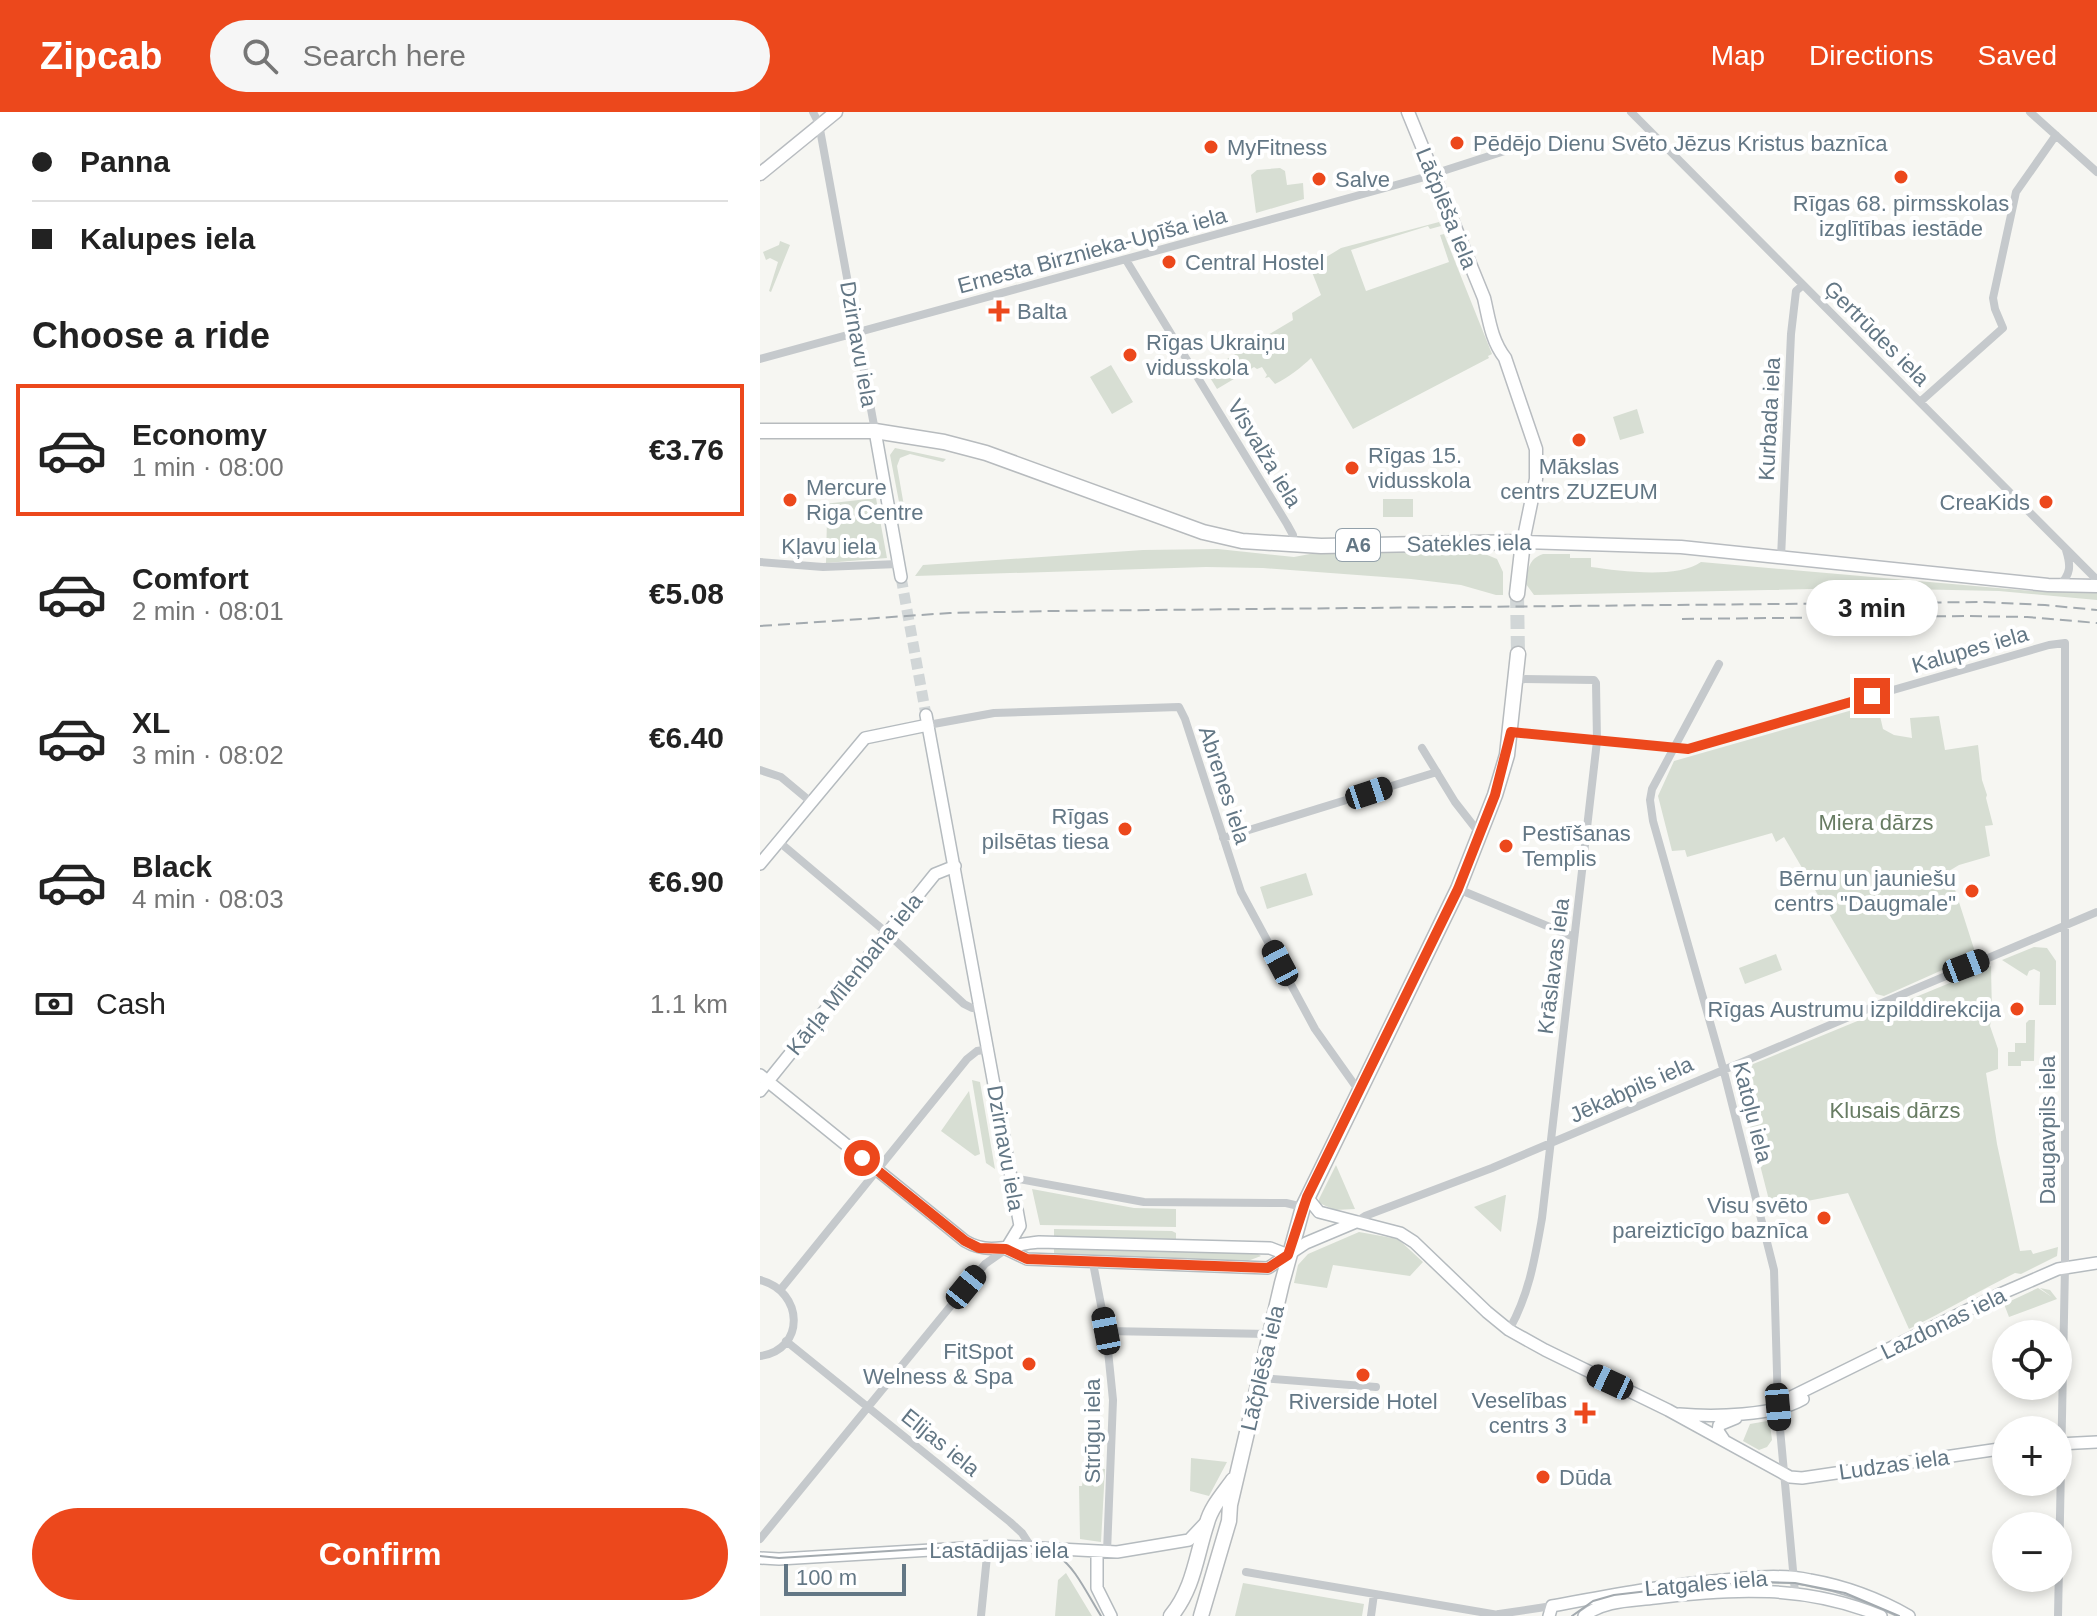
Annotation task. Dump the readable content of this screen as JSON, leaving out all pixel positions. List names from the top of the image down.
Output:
{
  "streets": {
    "highway": ["Lāčplēša iela", "Satekles iela", "A6"],
    "street": [
      "Ernesta Birznieka-Upīša iela",
      "Ģertrūdes iela",
      "Dzirnavu iela",
      "Kurbada iela",
      "Visvalža iela",
      "Kļavu iela",
      "Kalupes iela",
      "Abrenes iela",
      "Krāslavas iela",
      "Kārļa Mīlenbaha iela",
      "Jēkabpils iela",
      "Katoļu iela",
      "Daugavpils iela",
      "Lazdonas iela",
      "Strūgu iela",
      "Elijas iela",
      "Ludzas iela",
      "Lastādijas iela",
      "Latgales iela"
    ]
  },
  "crossings": [
    ["Lāčplēša iela", "Ernesta Birznieka-Upīša iela"],
    ["Lāčplēša iela", "Satekles iela"],
    ["Lāčplēša iela", "Kalupes iela"],
    ["Lāčplēša iela", "Abrenes iela"],
    ["Lāčplēša iela", "Krāslavas iela"],
    ["Ernesta Birznieka-Upīša iela", "Dzirnavu iela"],
    ["Ernesta Birznieka-Upīša iela", "Visvalža iela"],
    ["Ģertrūdes iela", "Kurbada iela"],
    ["Ģertrūdes iela", "Satekles iela"],
    ["Dzirnavu iela", "Satekles iela"],
    ["Dzirnavu iela", "Kļavu iela"],
    ["Dzirnavu iela", "Abrenes iela"],
    ["Dzirnavu iela", "Kārļa Mīlenbaha iela"],
    ["Kurbada iela", "Satekles iela"],
    ["Visvalža iela", "Satekles iela"],
    ["Kalupes iela", "Krāslavas iela"],
    ["Kalupes iela", "Katoļu iela"],
    ["Kalupes iela", "Daugavpils iela"],
    ["Krāslavas iela", "Jēkabpils iela"],
    ["Jēkabpils iela", "Katoļu iela"],
    ["Jēkabpils iela", "Daugavpils iela"],
    ["Katoļu iela", "Lazdonas iela"],
    ["Katoļu iela", "Ludzas iela"],
    ["Katoļu iela", "Latgales iela"],
    ["Daugavpils iela", "Lazdonas iela"],
    ["Strūgu iela", "Lastādijas iela"],
    ["Elijas iela", "Lastādijas iela"]
  ],
  "parks": ["Miera dārzs", "Klusais dārzs"],
  "places": {
    "other": [
      "Pēdējo Dienu Svēto Jēzus Kristus baznīca",
      "MyFitness",
      "Rīgas 68. pirmsskolas izglītības iestāde",
      "Salve",
      "Central Hostel",
      "Rīgas Ukraiņu vidusskola",
      "Mākslas centrs ZUZEUM",
      "Rīgas 15. vidusskola",
      "Mercure Riga Centre",
      "CreaKids",
      "Rīgas pilsētas tiesa",
      "Pestīšanas Templis",
      "Bērnu un jauniešu centrs \"Daugmale\"",
      "Rīgas Austrumu izpilddirekcija",
      "Visu svēto pareizticīgo baznīca",
      "FitSpot Welness & Spa",
      "Riverside Hotel",
      "Dūda"
    ],
    "health": ["Balta", "Veselības centrs 3"]
  },
  "scale_bar": "100 m",
  "page": {
    "header": "Zipcab",
    "search": "Search here",
    "nav": ["Map", "Directions", "Saved"],
    "banner": ["Panna", "Kalupes iela"],
    "heading": "Choose a ride",
    "list": [
      {
        "name": "Economy",
        "note": "1 min · 08:00",
        "value": "€3.76"
      },
      {
        "name": "Comfort",
        "note": "2 min · 08:01",
        "value": "€5.08"
      },
      {
        "name": "XL",
        "note": "3 min · 08:02",
        "value": "€6.40"
      },
      {
        "name": "Black",
        "note": "4 min · 08:03",
        "value": "€6.90"
      }
    ],
    "bubble": "3 min",
    "pay": ["Cash", "1.1 km"],
    "map_buttons": ["+", "−"],
    "buttons": "Confirm",
    "scale": "100 m"
  }
}
